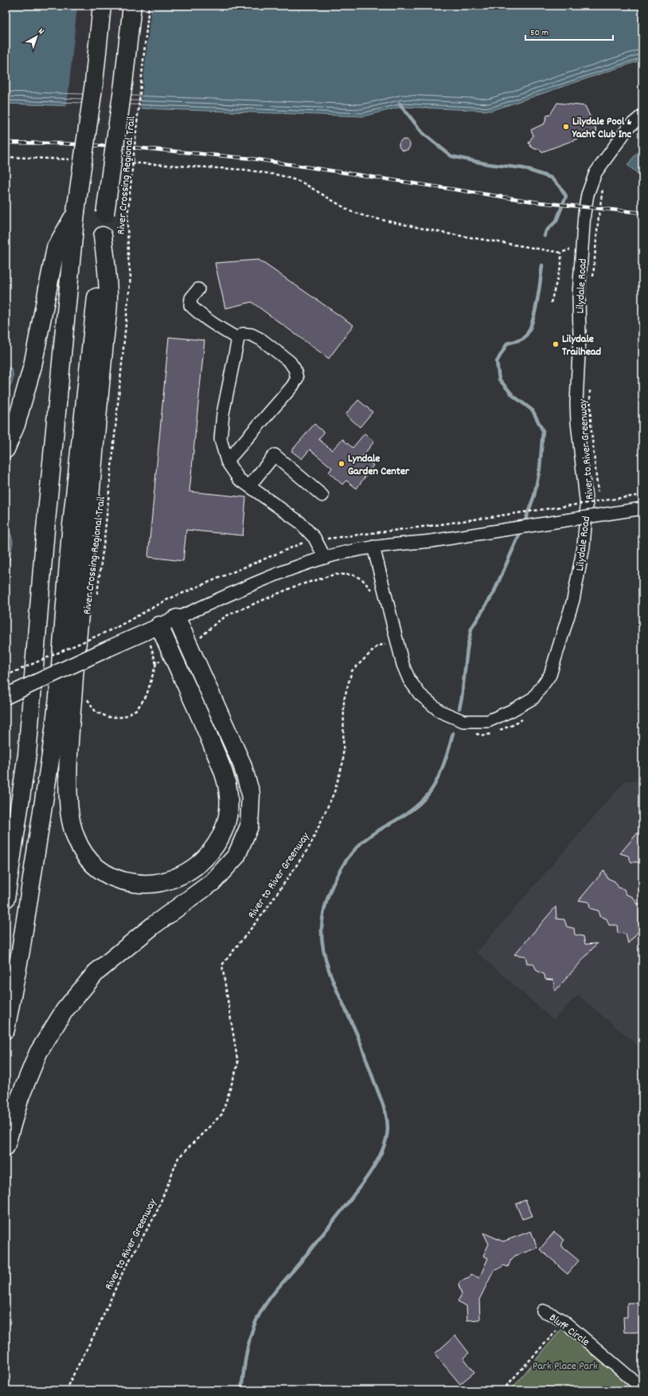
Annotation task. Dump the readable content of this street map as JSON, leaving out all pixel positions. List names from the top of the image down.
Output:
{
  "streets": {
    "street": ["Lilydale Road", "Bluff Circle"],
    "path": ["River Crossing Regional Trail", "River to River Greenway"]
  },
  "parks": ["Park Place Park"],
  "places": ["Lilydale Pool & Yacht Club Inc", "Lilydale Trailhead", "Lyndale Garden Center"],
  "scale_bar": "50 m",
  "north": "top right"
}
